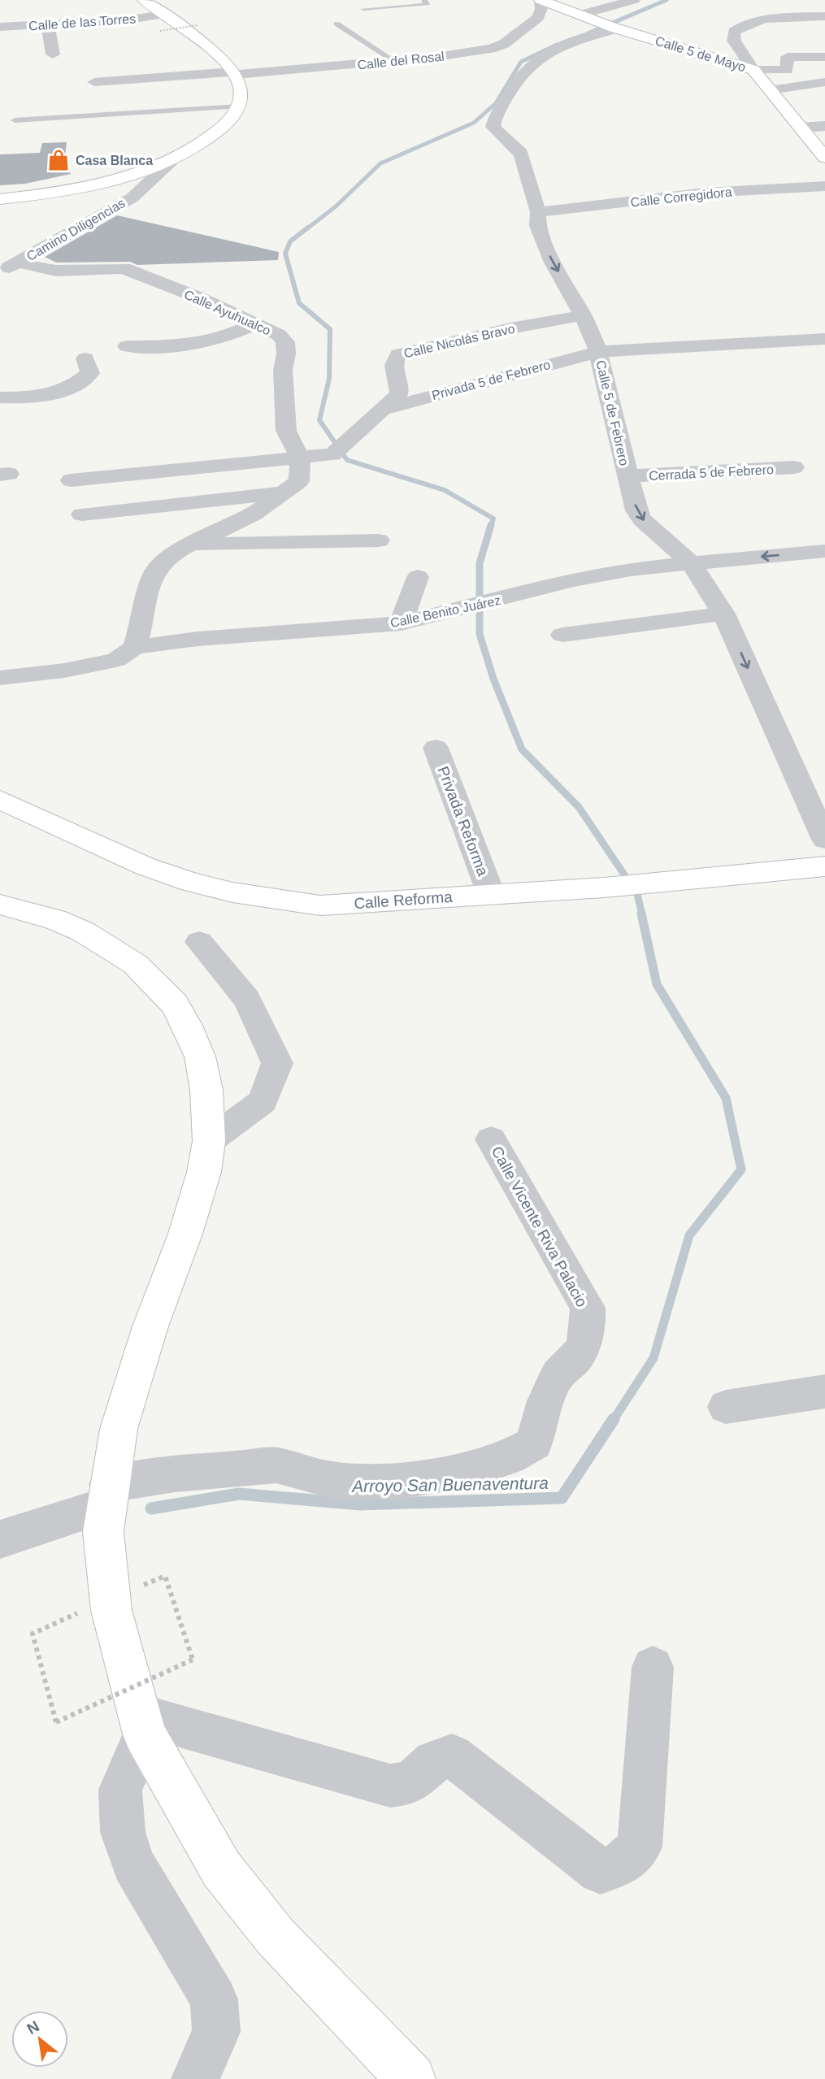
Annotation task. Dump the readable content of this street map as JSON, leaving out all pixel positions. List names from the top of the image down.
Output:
{
  "streets": {
    "main road": ["Calle 5 de Mayo", "Calle Reforma"],
    "street": [
      "Calle de las Torres",
      "Calle del Rosal",
      "Calle Corregidora",
      "Camino Diligencias",
      "Calle Ayuhualco",
      "Calle Nicolás Bravo",
      "Privada 5 de Febrero",
      "Calle 5 de Febrero",
      "Cerrada 5 de Febrero",
      "Calle Benito Juárez",
      "Privada Reforma",
      "Calle Vicente Riva Palacio"
    ]
  },
  "crossings": [
    ["Calle 5 de Mayo", "Calle del Rosal"],
    ["Calle 5 de Mayo", "Calle 5 de Febrero"],
    ["Calle Corregidora", "Calle 5 de Febrero"],
    ["Camino Diligencias", "Calle Ayuhualco"],
    ["Calle Ayuhualco", "Calle Nicolás Bravo"],
    ["Calle Nicolás Bravo", "Privada 5 de Febrero"],
    ["Calle Nicolás Bravo", "Calle 5 de Febrero"],
    ["Privada 5 de Febrero", "Calle 5 de Febrero"],
    ["Calle 5 de Febrero", "Cerrada 5 de Febrero"],
    ["Calle 5 de Febrero", "Calle Benito Juárez"],
    ["Privada Reforma", "Calle Reforma"]
  ],
  "one_way": ["Calle 5 de Febrero"],
  "water": ["Arroyo San Buenaventura"],
  "places": {
    "shop": ["Casa Blanca"]
  },
  "north": "top left"
}
